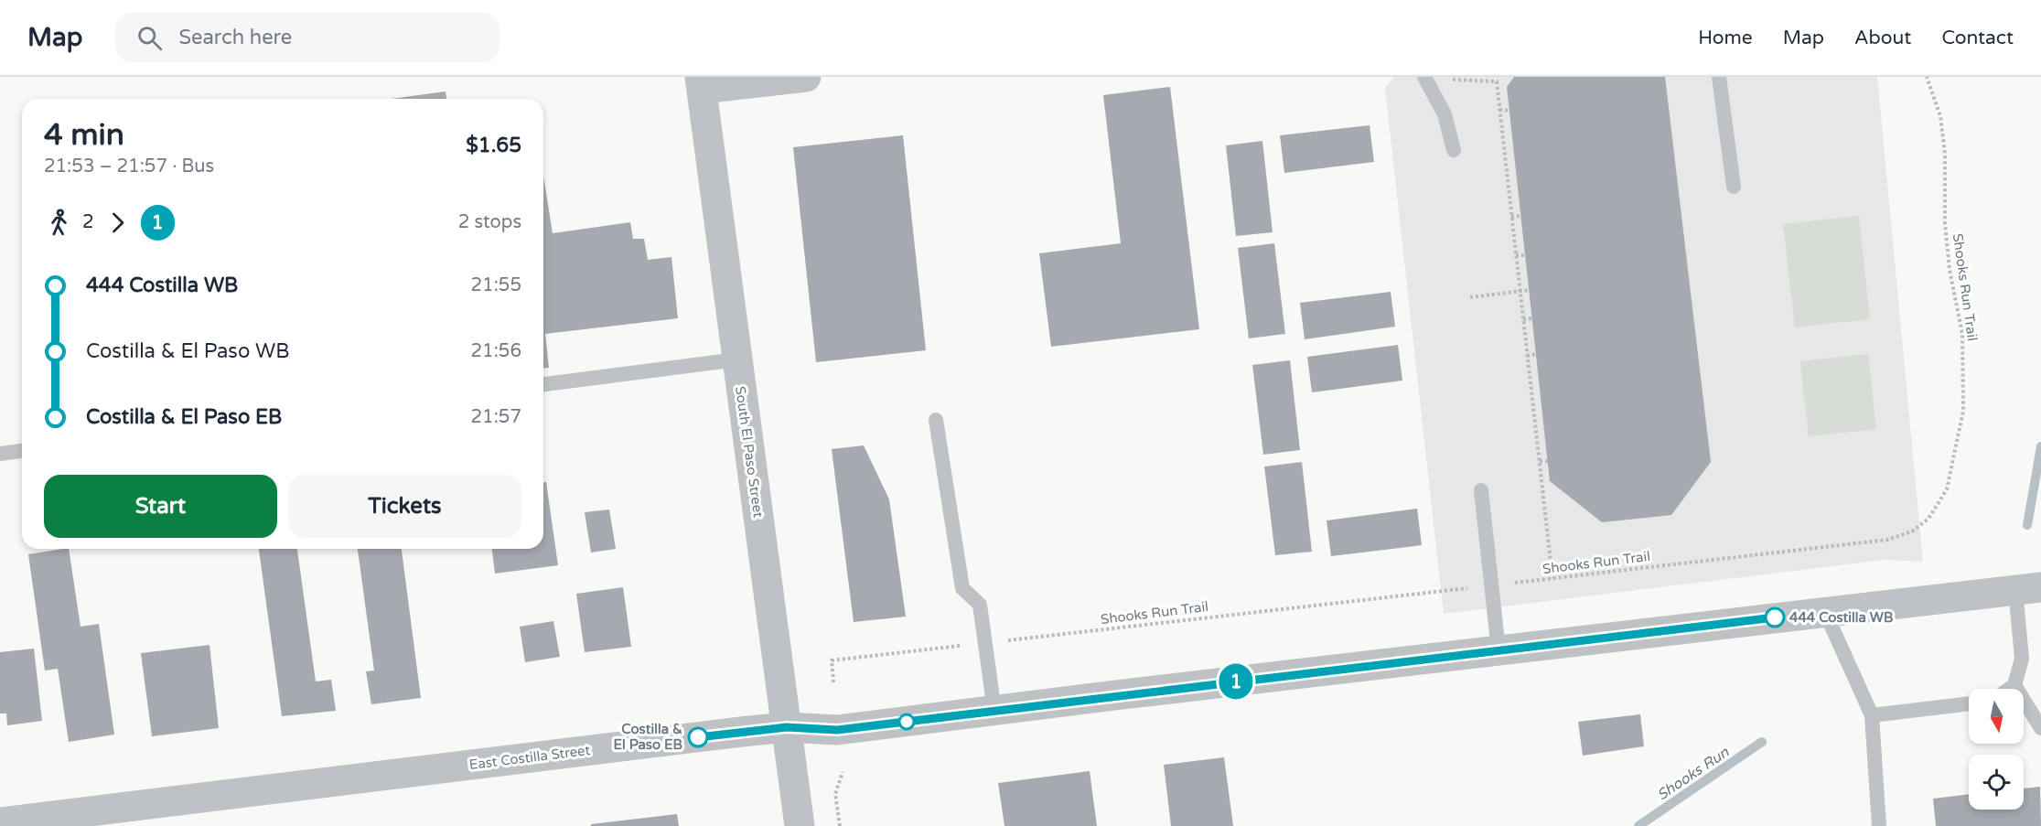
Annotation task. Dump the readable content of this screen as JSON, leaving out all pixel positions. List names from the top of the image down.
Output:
{
  "streets": {
    "street": ["South El Paso Street", "East Costilla Street"],
    "path": ["Shooks Run Trail"]
  },
  "crossings": [
    ["South El Paso Street", "East Costilla Street"]
  ],
  "water": ["Shooks Run"],
  "places": ["444 Costilla WB", "Costilla & El Paso EB"],
  "lines": ["bus line 1"],
  "north": "bottom",
  "page": {
    "header": "Map",
    "search": "Search here",
    "nav": [
      "Home",
      "Map",
      "About",
      "Contact"
    ],
    "on_map": "1",
    "heading": ["4 min", "21:53 – 21:57 · Bus", "$1.65"],
    "legs": ["2", "1", "2 stops"],
    "list": [
      {
        "name": "444 Costilla WB",
        "value": "21:55"
      },
      {
        "name": "Costilla & El Paso WB",
        "value": "21:56"
      },
      {
        "name": "Costilla & El Paso EB",
        "value": "21:57"
      }
    ],
    "buttons": ["Start", "Tickets"]
  }
}
